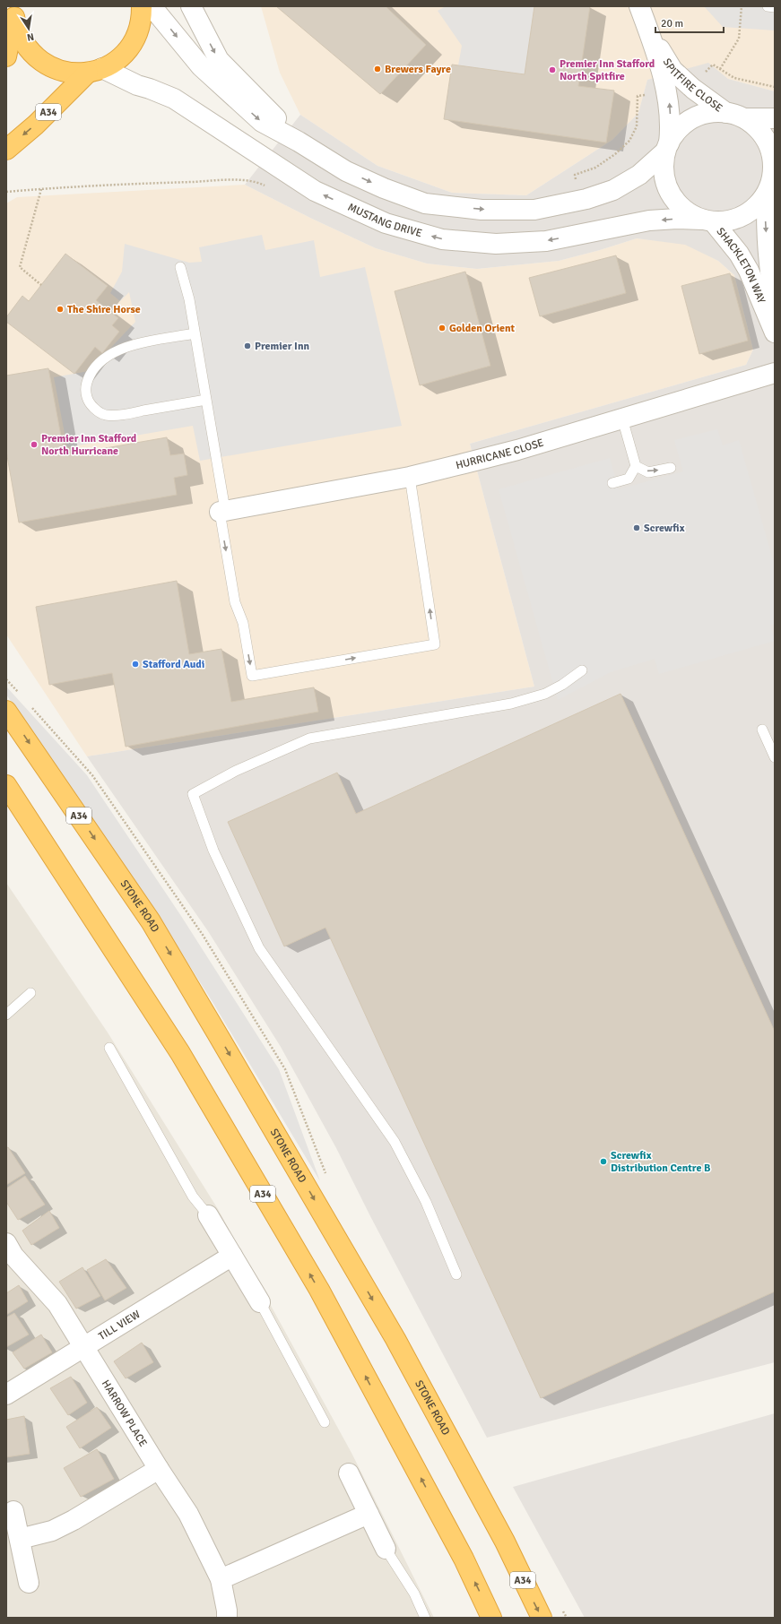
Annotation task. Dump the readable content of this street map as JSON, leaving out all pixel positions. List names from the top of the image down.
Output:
{
  "streets": {
    "highway": ["A34", "STONE ROAD"],
    "street": [
      "SPITFIRE CLOSE",
      "MUSTANG DRIVE",
      "SHACKLETON WAY",
      "HURRICANE CLOSE",
      "TILL VIEW",
      "HARROW PLACE"
    ]
  },
  "crossings": [
    ["SPITFIRE CLOSE", "MUSTANG DRIVE"],
    ["SPITFIRE CLOSE", "SHACKLETON WAY"],
    ["A34", "MUSTANG DRIVE"],
    ["MUSTANG DRIVE", "SHACKLETON WAY"],
    ["TILL VIEW", "HARROW PLACE"]
  ],
  "one_way": ["SPITFIRE CLOSE", "MUSTANG DRIVE", "SHACKLETON WAY"],
  "places": [
    "Brewers Fayre",
    "Premier Inn Stafford North Spitfire",
    "The Shire Horse",
    "Golden Orient",
    "Premier Inn",
    "Premier Inn Stafford North Hurricane",
    "Screwfix",
    "Stafford Audi",
    "Screwfix Distribution Centre B"
  ],
  "scale_bar": "20 m",
  "north": "bottom"
}
